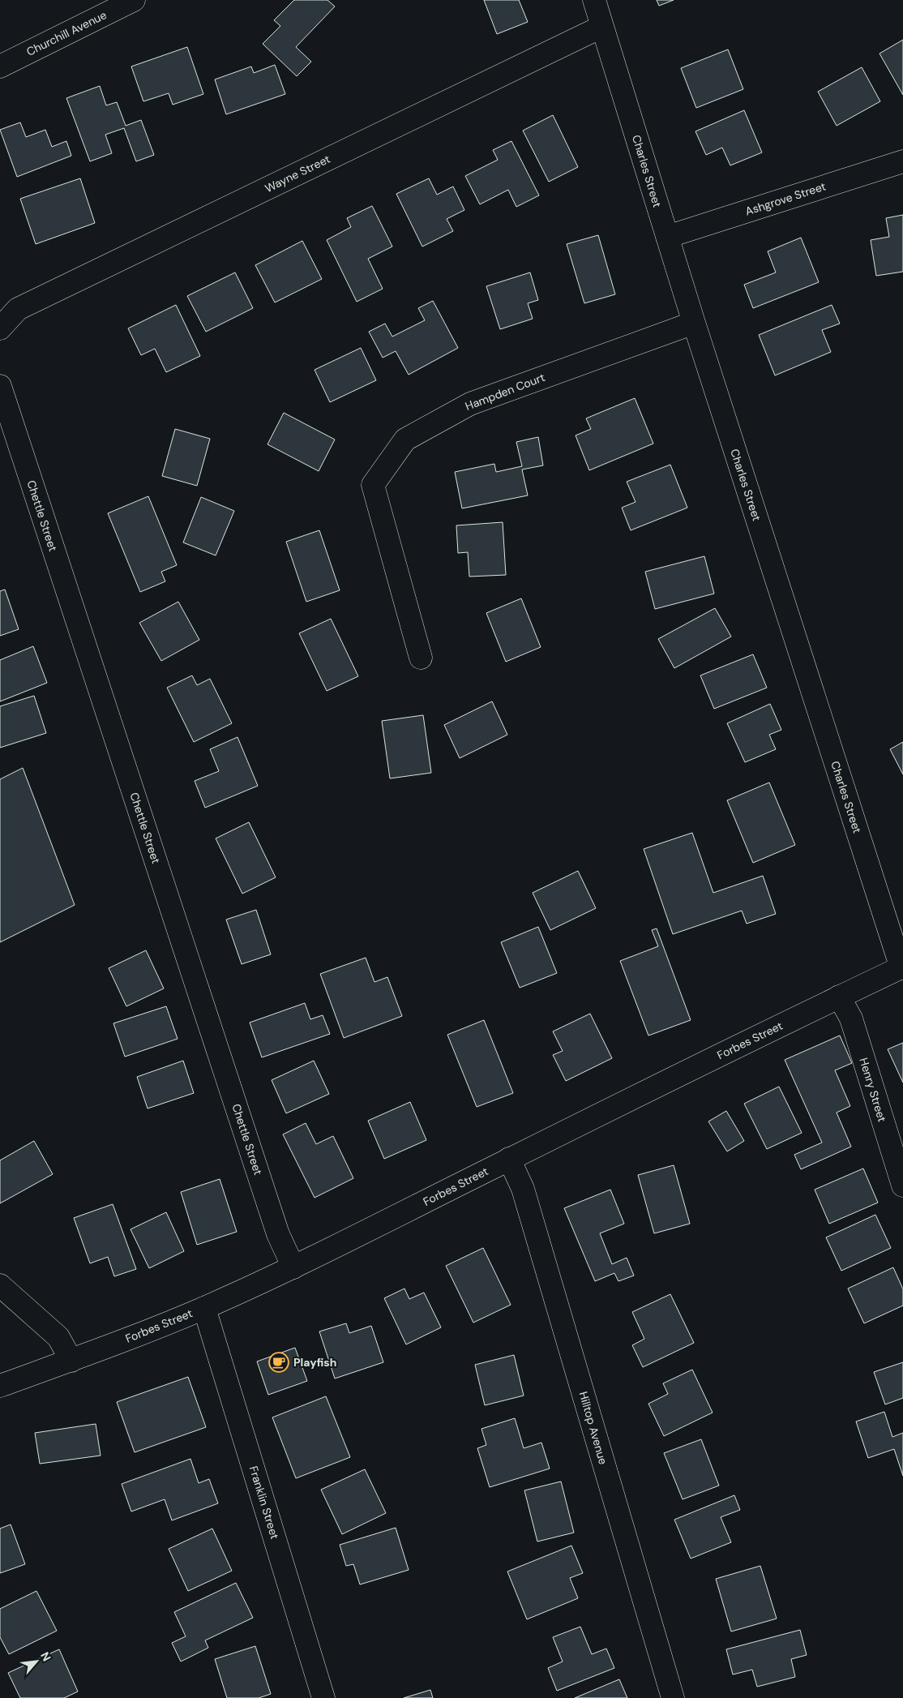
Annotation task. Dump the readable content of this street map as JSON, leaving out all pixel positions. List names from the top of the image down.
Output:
{
  "streets": {
    "street": [
      "Churchill Avenue",
      "Charles Street",
      "Wayne Street",
      "Ashgrove Street",
      "Hampden Court",
      "Chettle Street",
      "Forbes Street",
      "Henry Street",
      "Hilltop Avenue",
      "Franklin Street"
    ]
  },
  "crossings": [
    ["Charles Street", "Wayne Street"],
    ["Charles Street", "Ashgrove Street"],
    ["Charles Street", "Hampden Court"],
    ["Charles Street", "Forbes Street"],
    ["Chettle Street", "Forbes Street"],
    ["Forbes Street", "Henry Street"],
    ["Forbes Street", "Hilltop Avenue"],
    ["Forbes Street", "Franklin Street"]
  ],
  "places": {
    "cafe": ["Playfish"]
  },
  "north": "top right"
}
